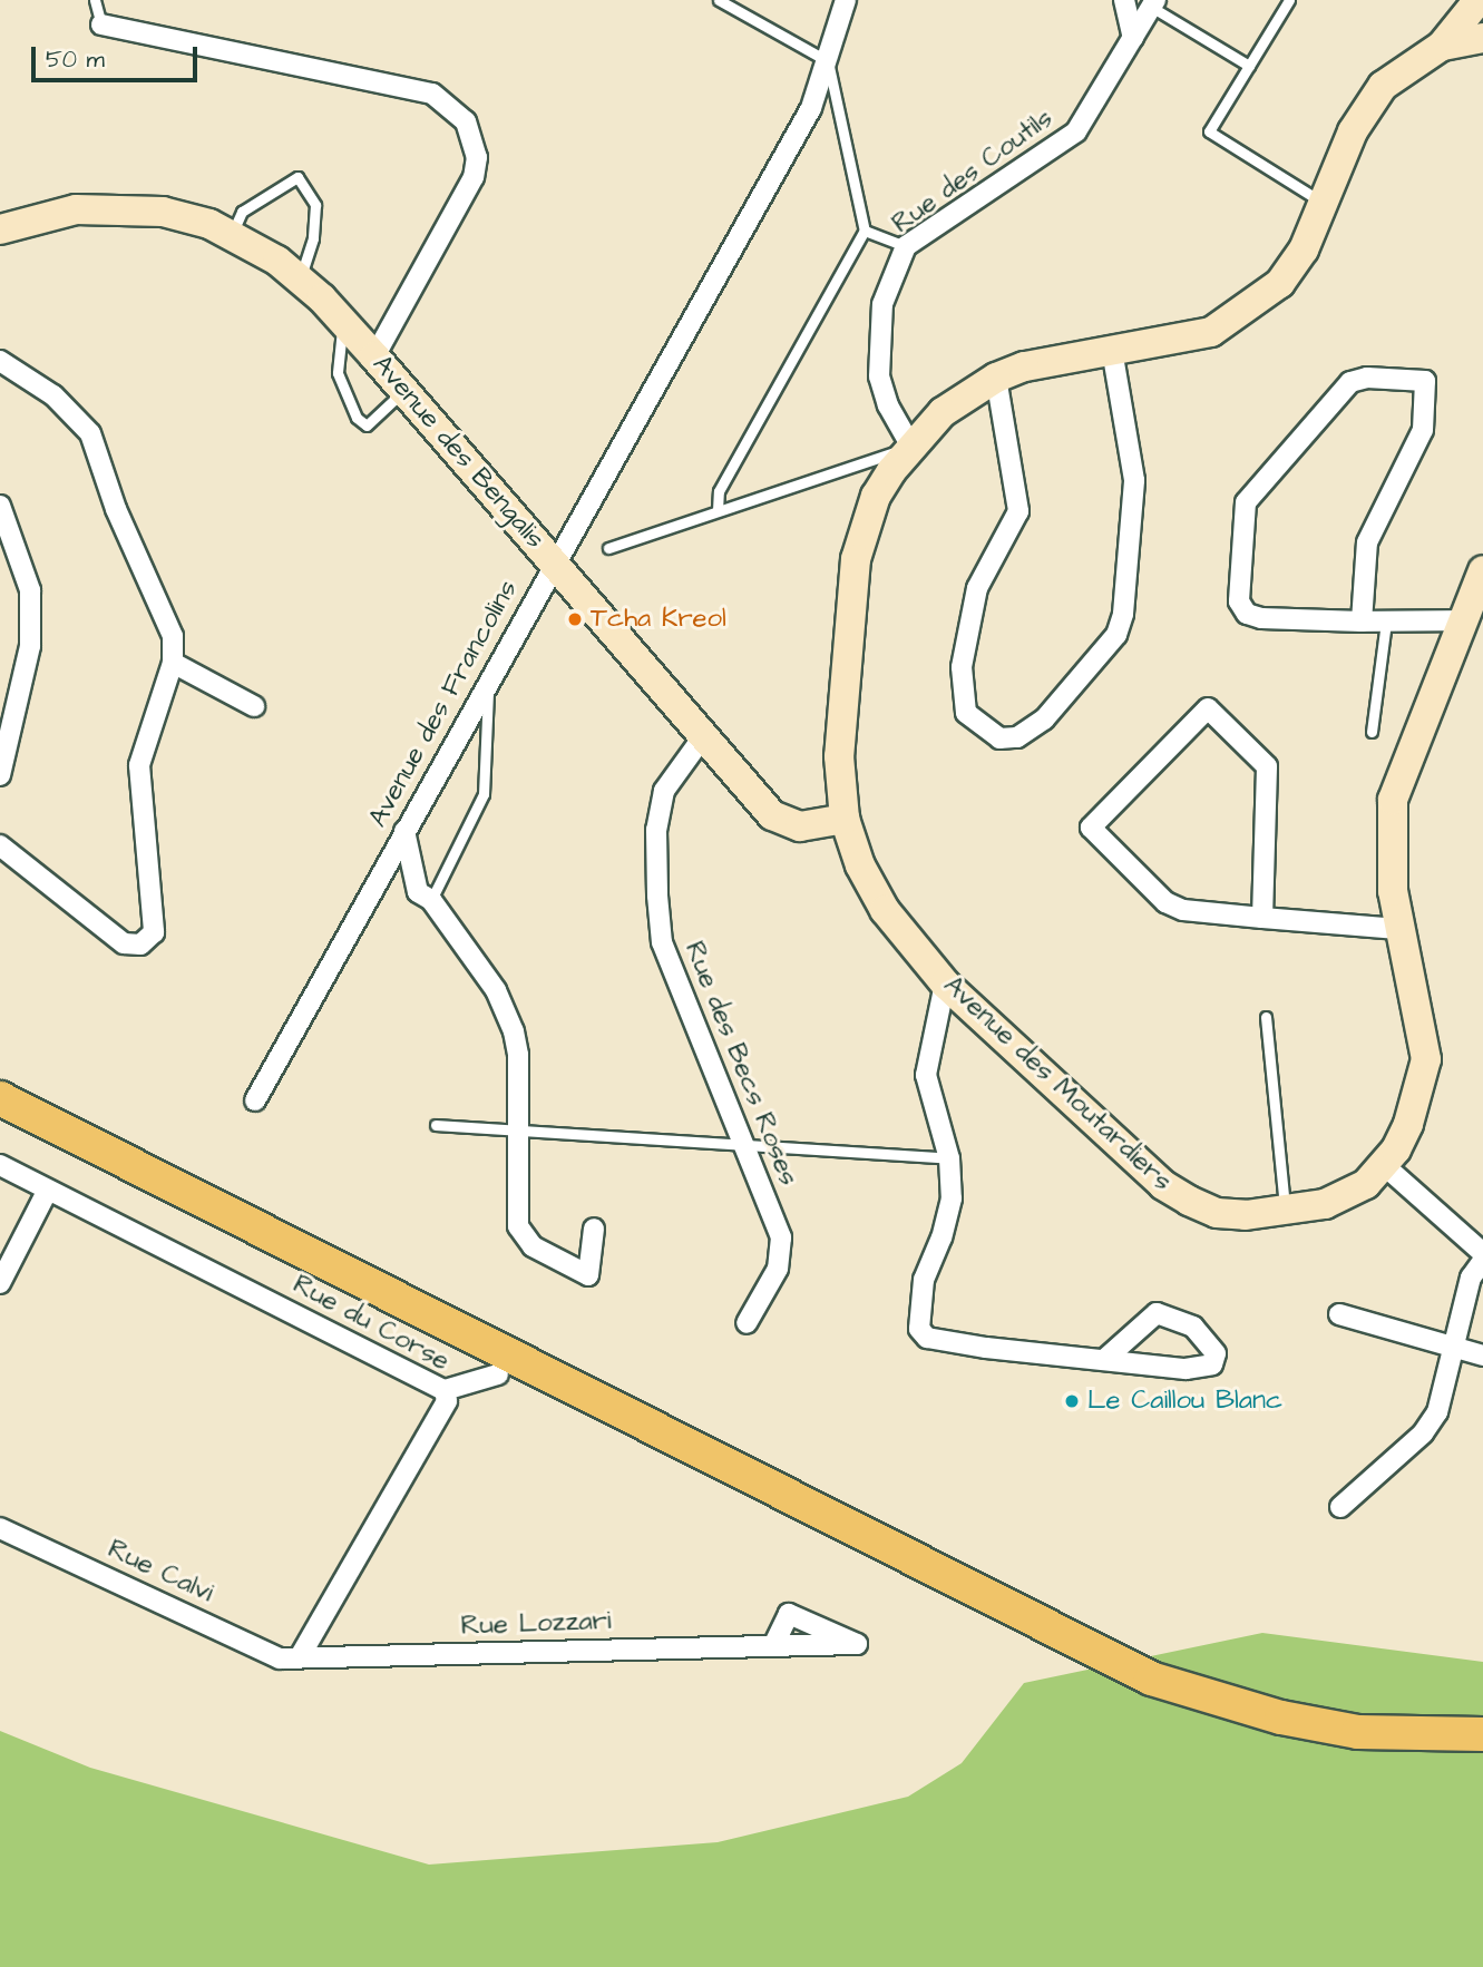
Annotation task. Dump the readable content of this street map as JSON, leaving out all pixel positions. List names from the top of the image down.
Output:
{
  "streets": {
    "street": [
      "Rue des Coutils",
      "Avenue des Bengalis",
      "Avenue des Francolins",
      "Rue des Becs Roses",
      "Avenue des Moutardiers",
      "Rue du Corse",
      "Rue Calvi",
      "Rue Lozzari"
    ]
  },
  "crossings": [
    ["Rue des Coutils", "Avenue des Moutardiers"],
    ["Avenue des Bengalis", "Avenue des Francolins"],
    ["Avenue des Bengalis", "Rue des Becs Roses"],
    ["Avenue des Bengalis", "Avenue des Moutardiers"],
    ["Rue du Corse", "Rue Calvi"],
    ["Rue du Corse", "Rue Lozzari"],
    ["Rue Calvi", "Rue Lozzari"]
  ],
  "places": ["Tcha Kreol", "Le Caillou Blanc"],
  "scale_bar": "50 m"
}
